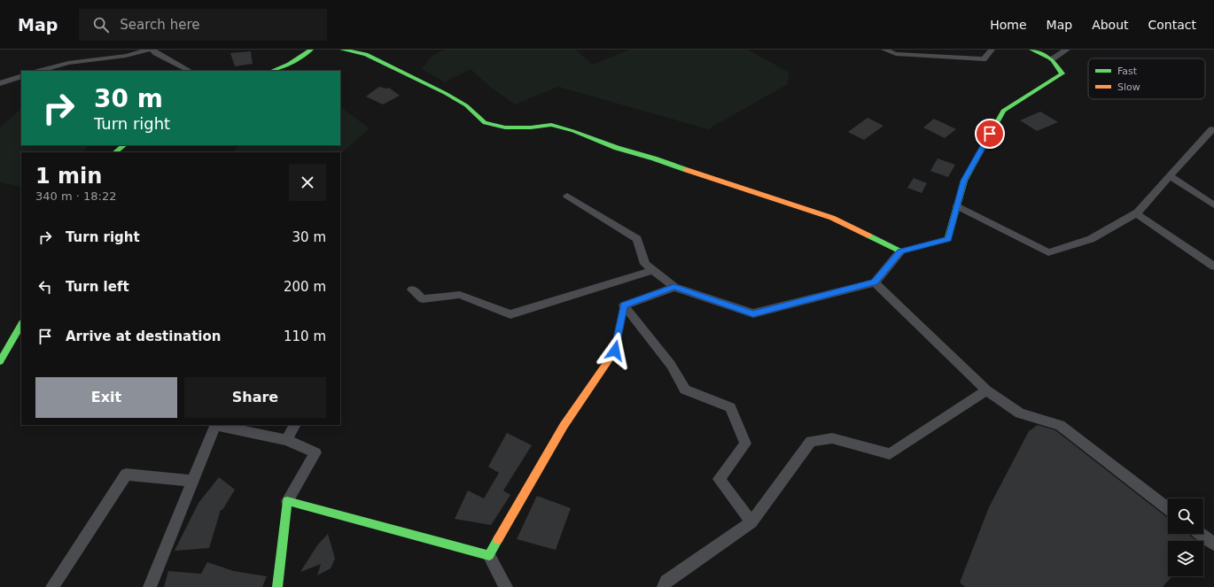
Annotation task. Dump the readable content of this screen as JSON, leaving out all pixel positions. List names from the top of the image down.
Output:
{
  "legend": ["Fast", "Slow"],
  "page": {
    "header": "Map",
    "search": "Search here",
    "nav": [
      "Home",
      "Map",
      "About",
      "Contact"
    ],
    "turn": ["30 m", "Turn right"],
    "heading": ["1 min", "340 m · 18:22"],
    "list": [
      {
        "name": "Turn right",
        "value": "30 m"
      },
      {
        "name": "Turn left",
        "value": "200 m"
      },
      {
        "name": "Arrive at destination",
        "value": "110 m"
      }
    ],
    "buttons": ["Exit", "Share"]
  }
}
